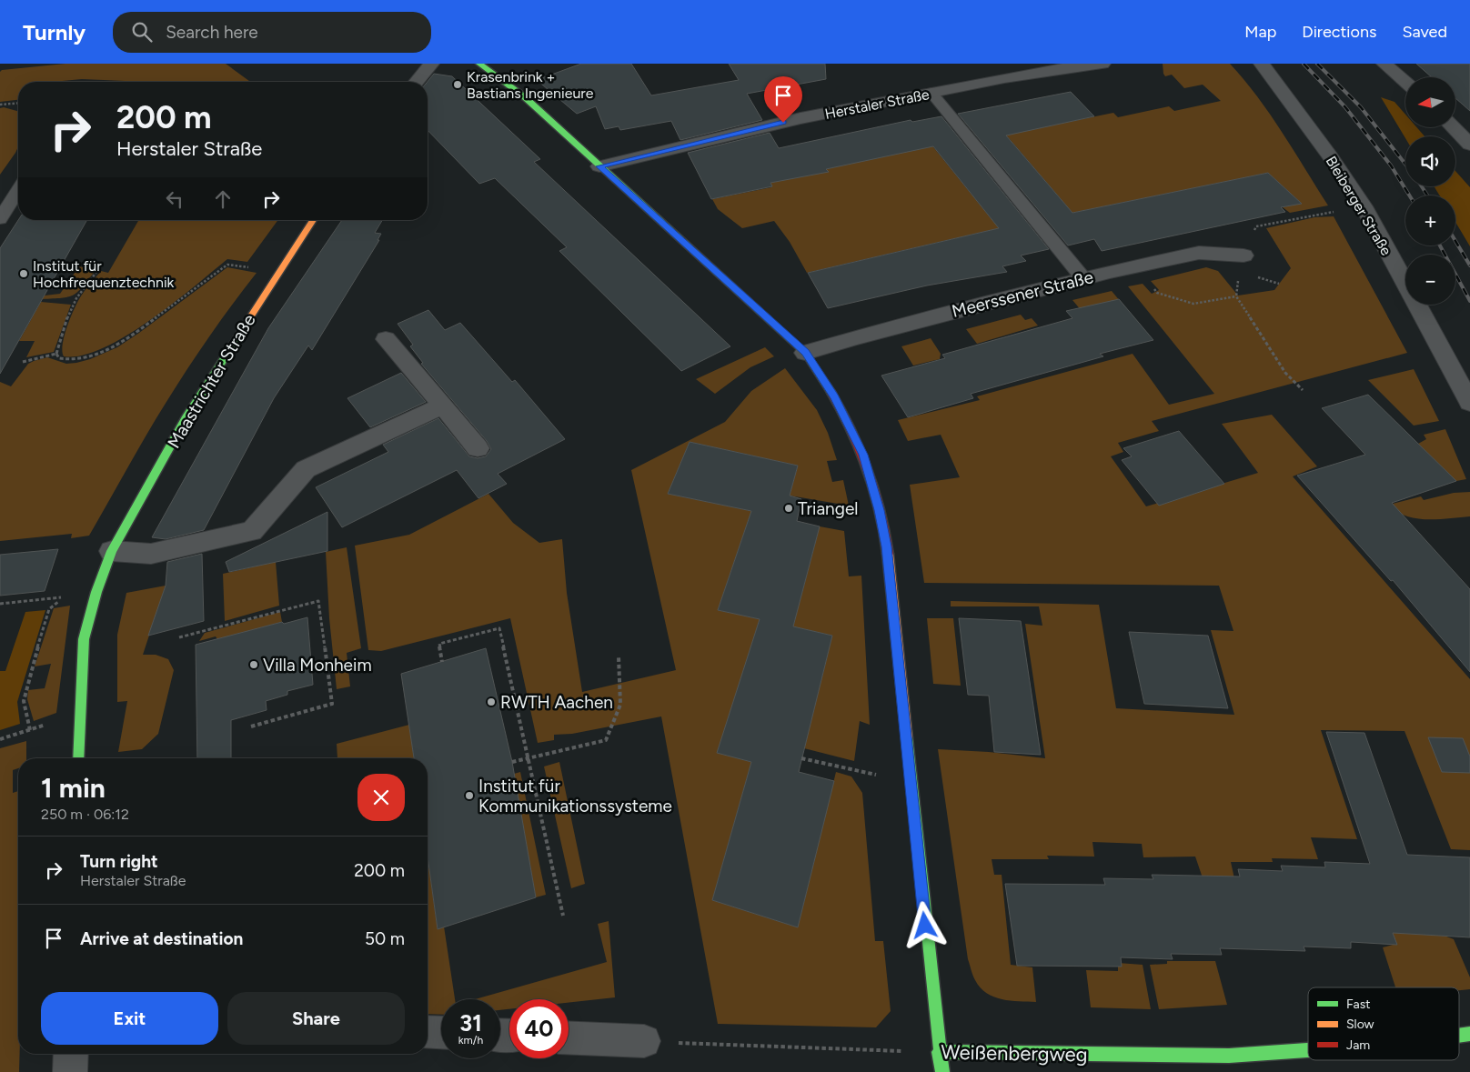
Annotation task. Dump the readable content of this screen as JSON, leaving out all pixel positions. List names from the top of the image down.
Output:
{
  "streets": {
    "street": [
      "Herstaler Straße",
      "Bleiberger Straße",
      "Meerssener Straße",
      "Maastrichter Straße",
      "Weißenbergweg"
    ]
  },
  "places": [
    "Krasenbrink + Bastians Ingenieure",
    "Institut für Hochfrequenztechnik",
    "Triangel",
    "Villa Monheim",
    "RWTH Aachen",
    "Institut für Kommunikationssysteme"
  ],
  "legend": ["Fast", "Slow", "Jam"],
  "north": "left",
  "page": {
    "header": "Turnly",
    "search": "Search here",
    "nav": ["Map", "Directions", "Saved"],
    "map_buttons": ["+", "−"],
    "turn": ["200 m", "Herstaler Straße"],
    "heading": ["1 min", "250 m · 06:12"],
    "list": [
      {
        "name": "Turn right",
        "note": "Herstaler Straße",
        "value": "200 m"
      },
      {
        "name": "Arrive at destination",
        "value": "50 m"
      }
    ],
    "buttons": ["Exit", "Share"],
    "speed": "31 km/h",
    "limit": "40"
  }
}
